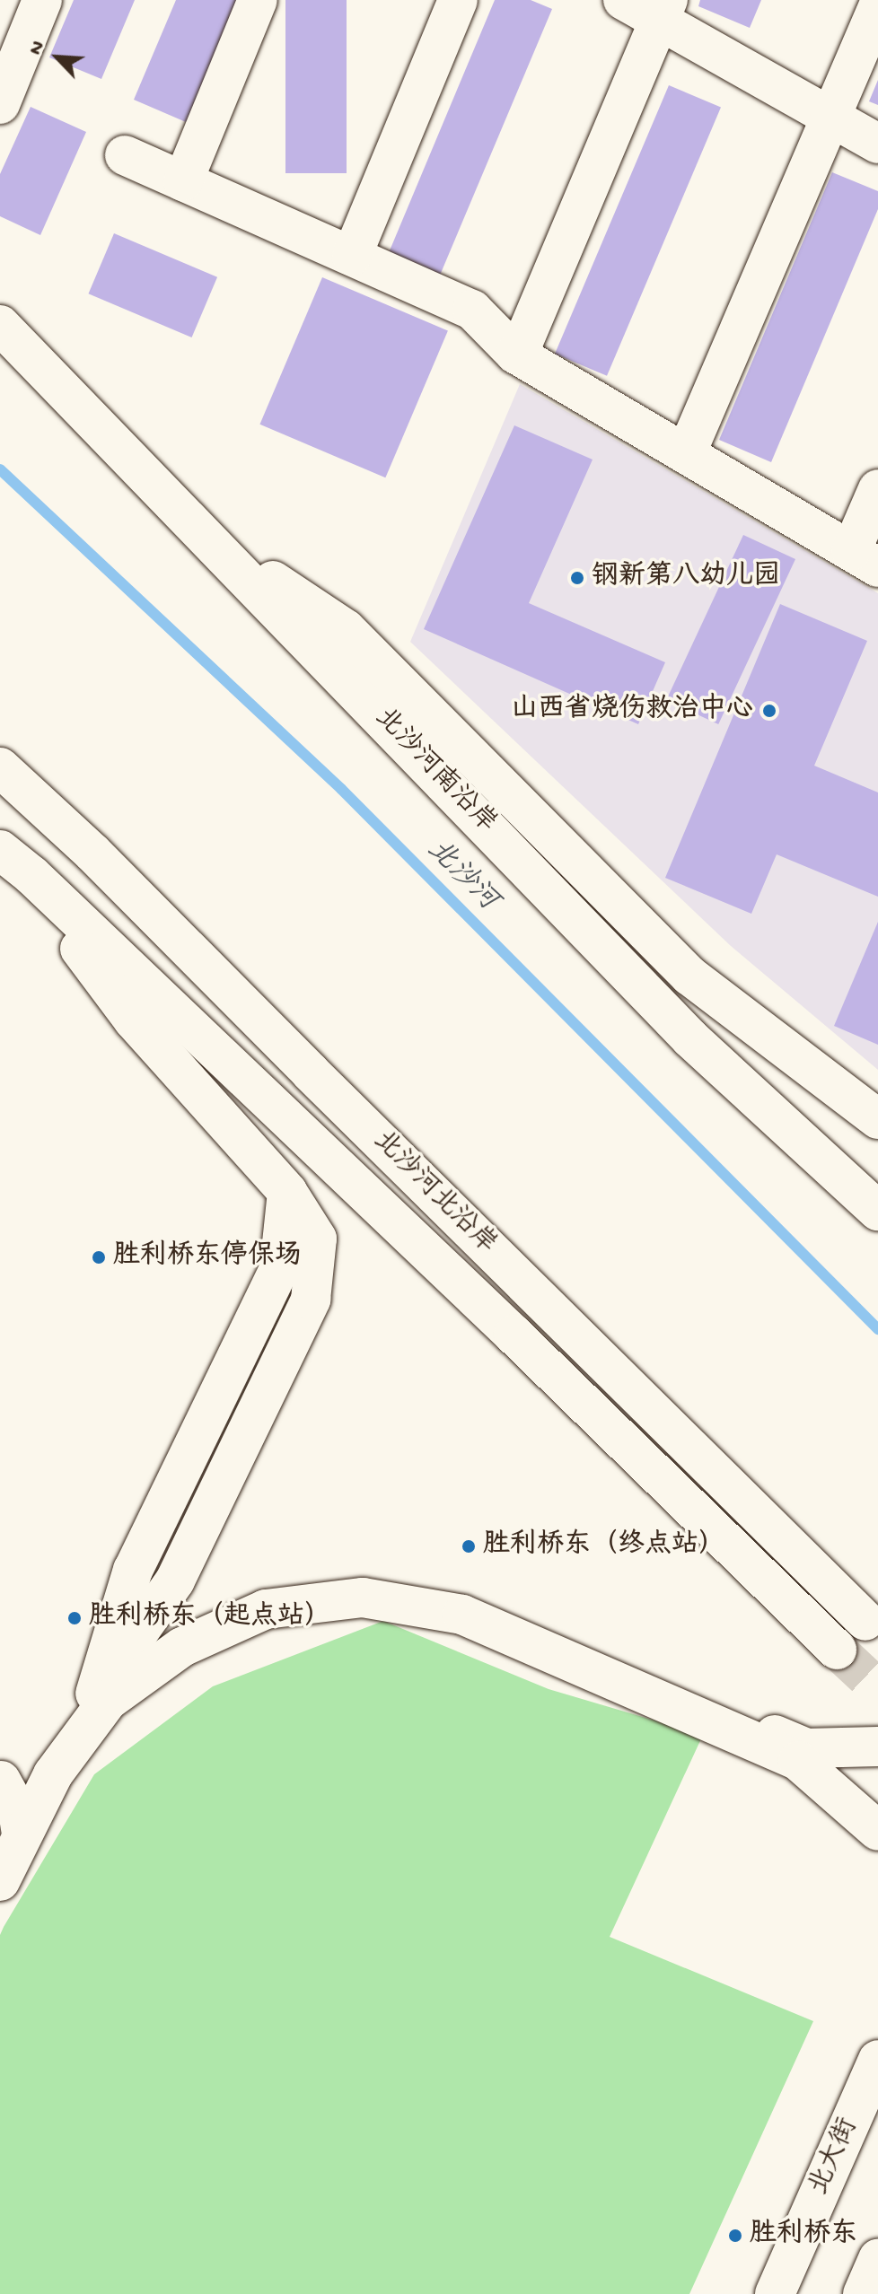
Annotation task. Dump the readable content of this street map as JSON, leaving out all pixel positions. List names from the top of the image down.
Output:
{
  "streets": {
    "street": ["北沙河南沿岸", "北沙河北沿岸", "北大街"]
  },
  "water": ["北沙河"],
  "places": [
    "钢新第八幼儿园",
    "山西省烧伤救治中心",
    "胜利桥东停保场",
    "胜利桥东（终点站）",
    "胜利桥东（起点站）",
    "胜利桥东"
  ],
  "north": "top left"
}
